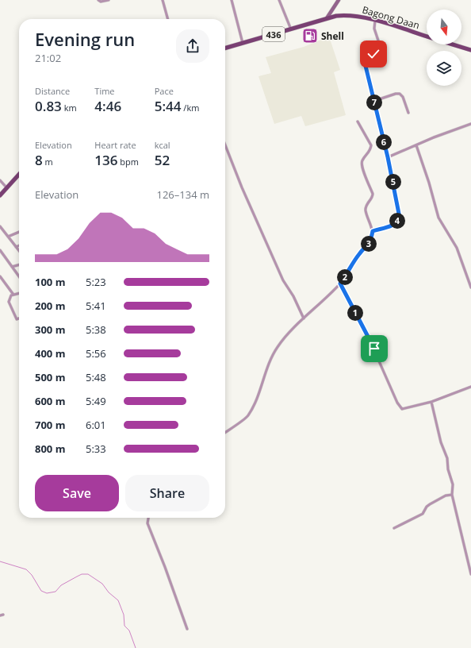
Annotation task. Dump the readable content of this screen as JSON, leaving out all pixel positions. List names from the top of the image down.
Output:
{
  "streets": {
    "main road": ["Bagong Daan", "436"]
  },
  "crossings": [
    ["Bagong Daan", "436"]
  ],
  "places": {
    "fuel station": ["Shell"]
  },
  "north": "bottom",
  "page": {
    "heading": ["Evening run", "21:02"],
    "stats": [
      ["Distance", "0.83 km"],
      ["Time", "4:46"],
      ["Pace", "5:44 /km"],
      ["Elevation", "8 m"],
      ["Heart rate", "136 bpm"],
      ["kcal", "52"]
    ],
    "pins": [
      "7",
      "6",
      "5",
      "4",
      "3",
      "2",
      "1"
    ],
    "chart": ["Elevation", "126–134 m"],
    "list": [
      {
        "name": "100 m",
        "note": "5:23"
      },
      {
        "name": "200 m",
        "note": "5:41"
      },
      {
        "name": "300 m",
        "note": "5:38"
      },
      {
        "name": "400 m",
        "note": "5:56"
      },
      {
        "name": "500 m",
        "note": "5:48"
      },
      {
        "name": "600 m",
        "note": "5:49"
      },
      {
        "name": "700 m",
        "note": "6:01"
      },
      {
        "name": "800 m",
        "note": "5:33"
      }
    ],
    "buttons": ["Save", "Share"]
  }
}
